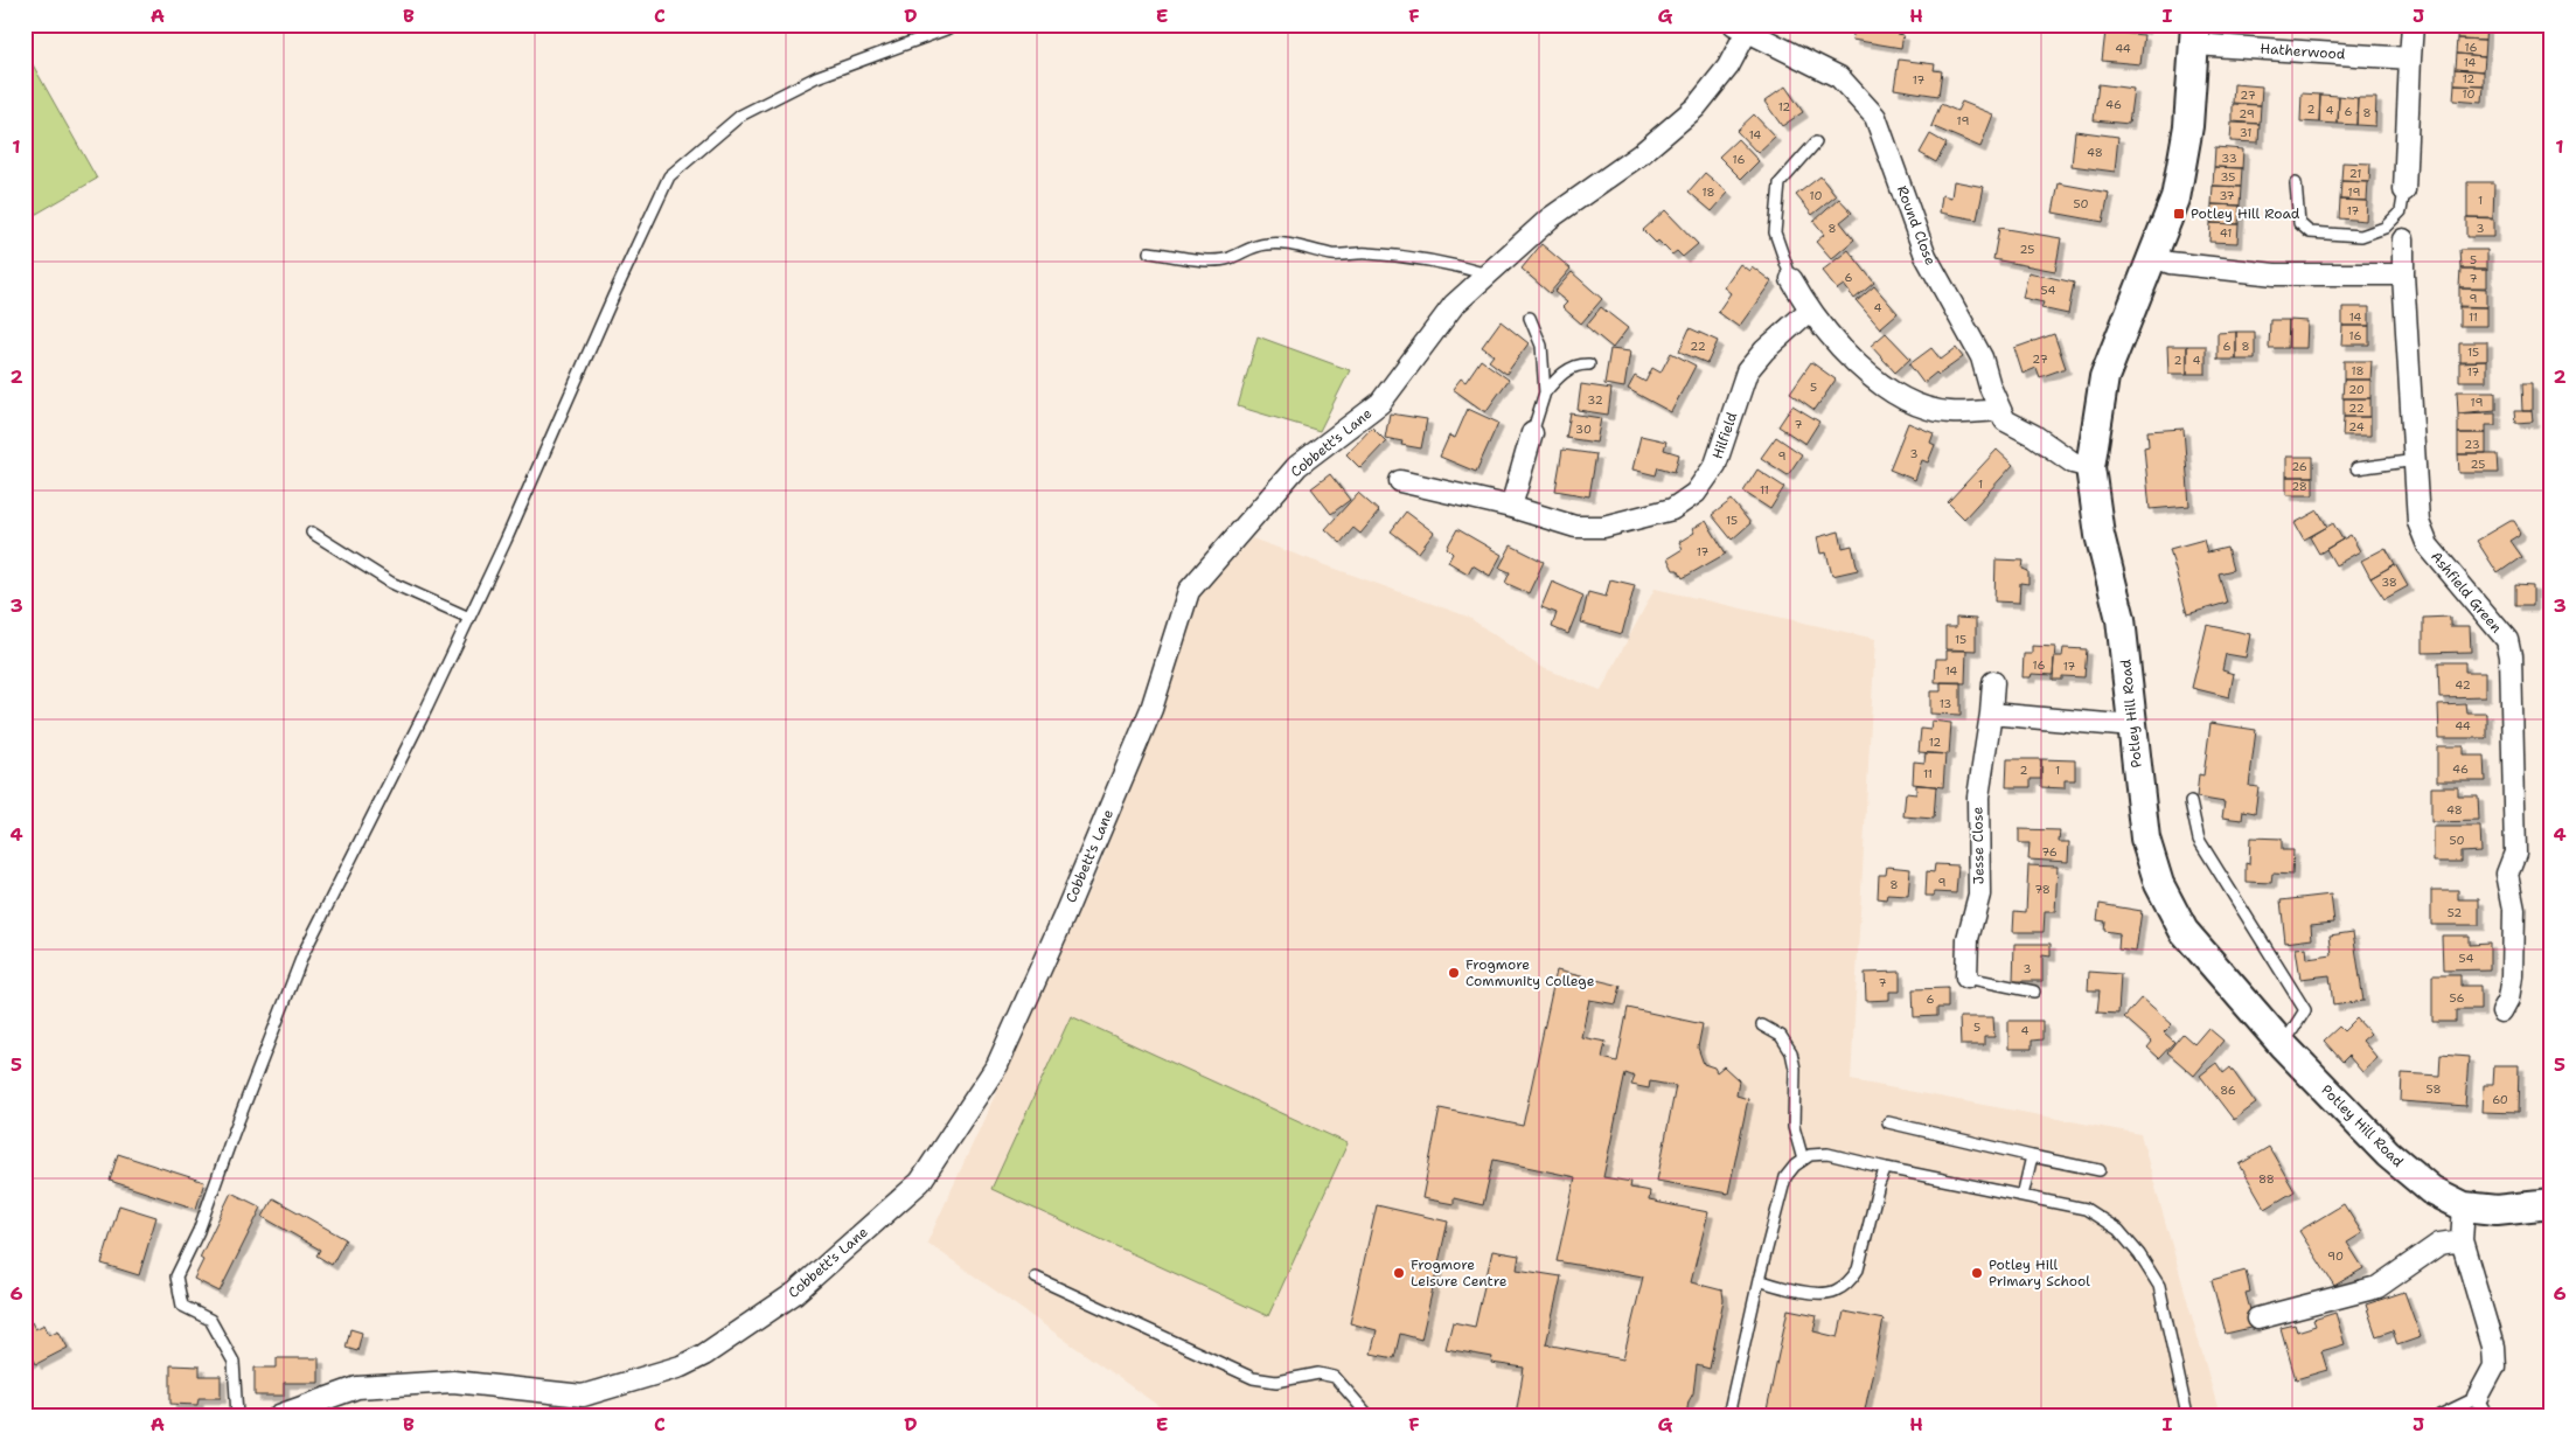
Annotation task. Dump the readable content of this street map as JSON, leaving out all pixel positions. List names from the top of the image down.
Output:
{
  "streets": {
    "street": [
      "Hatherwood",
      "Round Close",
      "Hilfield",
      "Cobbett's Lane",
      "Ashfield Green",
      "Potley Hill Road",
      "Jesse Close"
    ]
  },
  "crossings": [
    ["Hatherwood", "Potley Hill Road"],
    ["Round Close", "Cobbett's Lane"]
  ],
  "places": {
    "transit": ["Potley Hill Road"],
    "other": ["Frogmore Community College", "Frogmore Leisure Centre", "Potley Hill Primary School"]
  },
  "house_numbers": [
    "16",
    "44",
    "14",
    "12",
    "17",
    "10",
    "27",
    "46",
    "12",
    "2",
    "4",
    "6",
    "8",
    "29",
    "19",
    "31",
    "14",
    "48",
    "33",
    "16",
    "21",
    "35",
    "18",
    "19",
    "10",
    "37",
    "1",
    "50",
    "17",
    "8",
    "3",
    "41",
    "25",
    "5",
    "6",
    "7",
    "54",
    "9",
    "4",
    "14",
    "11",
    "16",
    "22",
    "6",
    "8",
    "15",
    "27",
    "2",
    "4",
    "18",
    "17",
    "5",
    "20",
    "32",
    "19",
    "22",
    "7",
    "24",
    "30",
    "23",
    "3",
    "9",
    "25",
    "26",
    "1",
    "28",
    "11",
    "15",
    "17",
    "38",
    "15",
    "16",
    "17",
    "14",
    "42",
    "13",
    "44",
    "12",
    "46",
    "2",
    "1",
    "11",
    "48",
    "50",
    "76",
    "9",
    "8",
    "78",
    "52",
    "54",
    "3",
    "7",
    "56",
    "6",
    "5",
    "4",
    "58",
    "86",
    "60",
    "88",
    "90"
  ],
  "grid": {
    "columns": [
      "A",
      "B",
      "C",
      "D",
      "E",
      "F",
      "G",
      "H",
      "I",
      "J"
    ],
    "rows": [
      "1",
      "2",
      "3",
      "4",
      "5",
      "6"
    ]
  }
}
